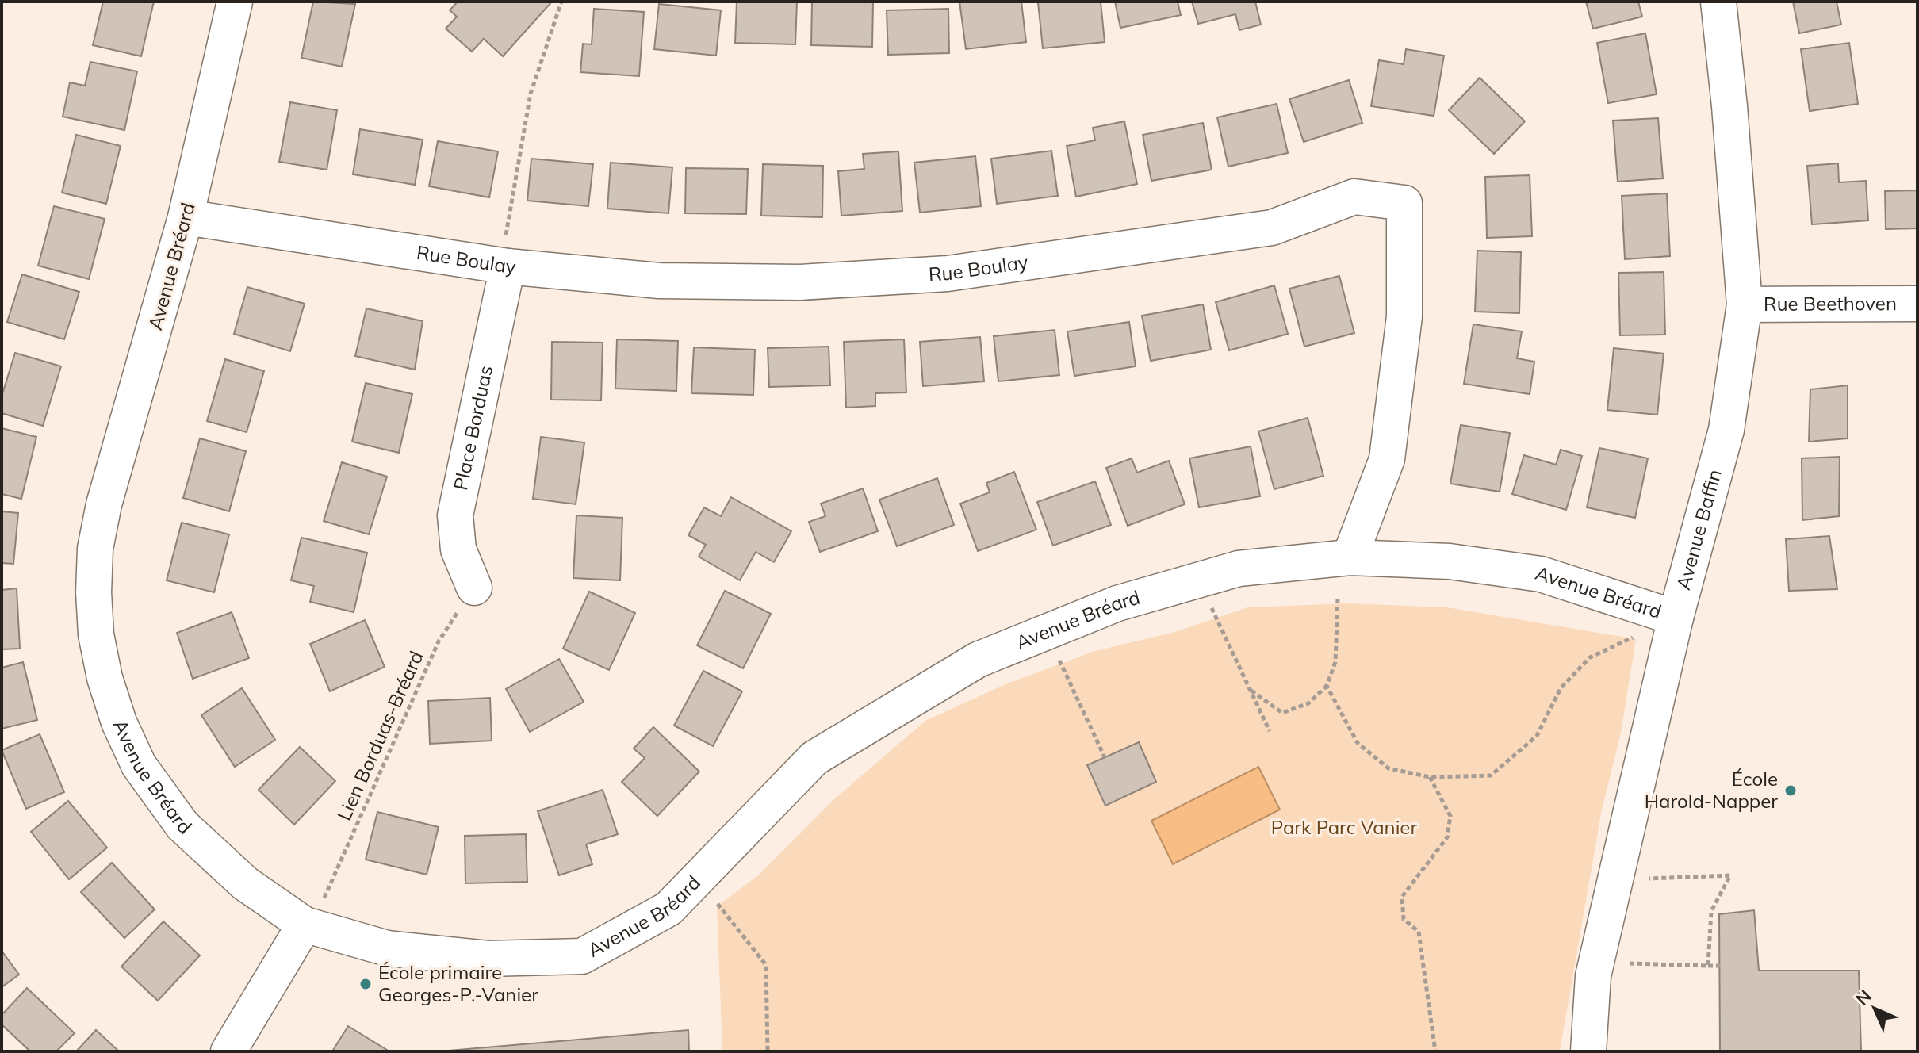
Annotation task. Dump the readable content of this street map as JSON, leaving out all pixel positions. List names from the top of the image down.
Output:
{
  "streets": {
    "street": [
      "Rue Boulay",
      "Avenue Bréard",
      "Rue Beethoven",
      "Place Borduas",
      "Avenue Baffin"
    ],
    "path": ["Lien Borduas-Bréard"]
  },
  "crossings": [
    ["Rue Boulay", "Avenue Bréard"],
    ["Rue Boulay", "Place Borduas"],
    ["Avenue Bréard", "Avenue Baffin"],
    ["Avenue Bréard", "Lien Borduas-Bréard"],
    ["Rue Beethoven", "Avenue Baffin"],
    ["Place Borduas", "Lien Borduas-Bréard"]
  ],
  "parks": ["Park Parc Vanier"],
  "places": ["École Harold-Napper", "École primaire Georges-P.-Vanier"],
  "north": "top left"
}
